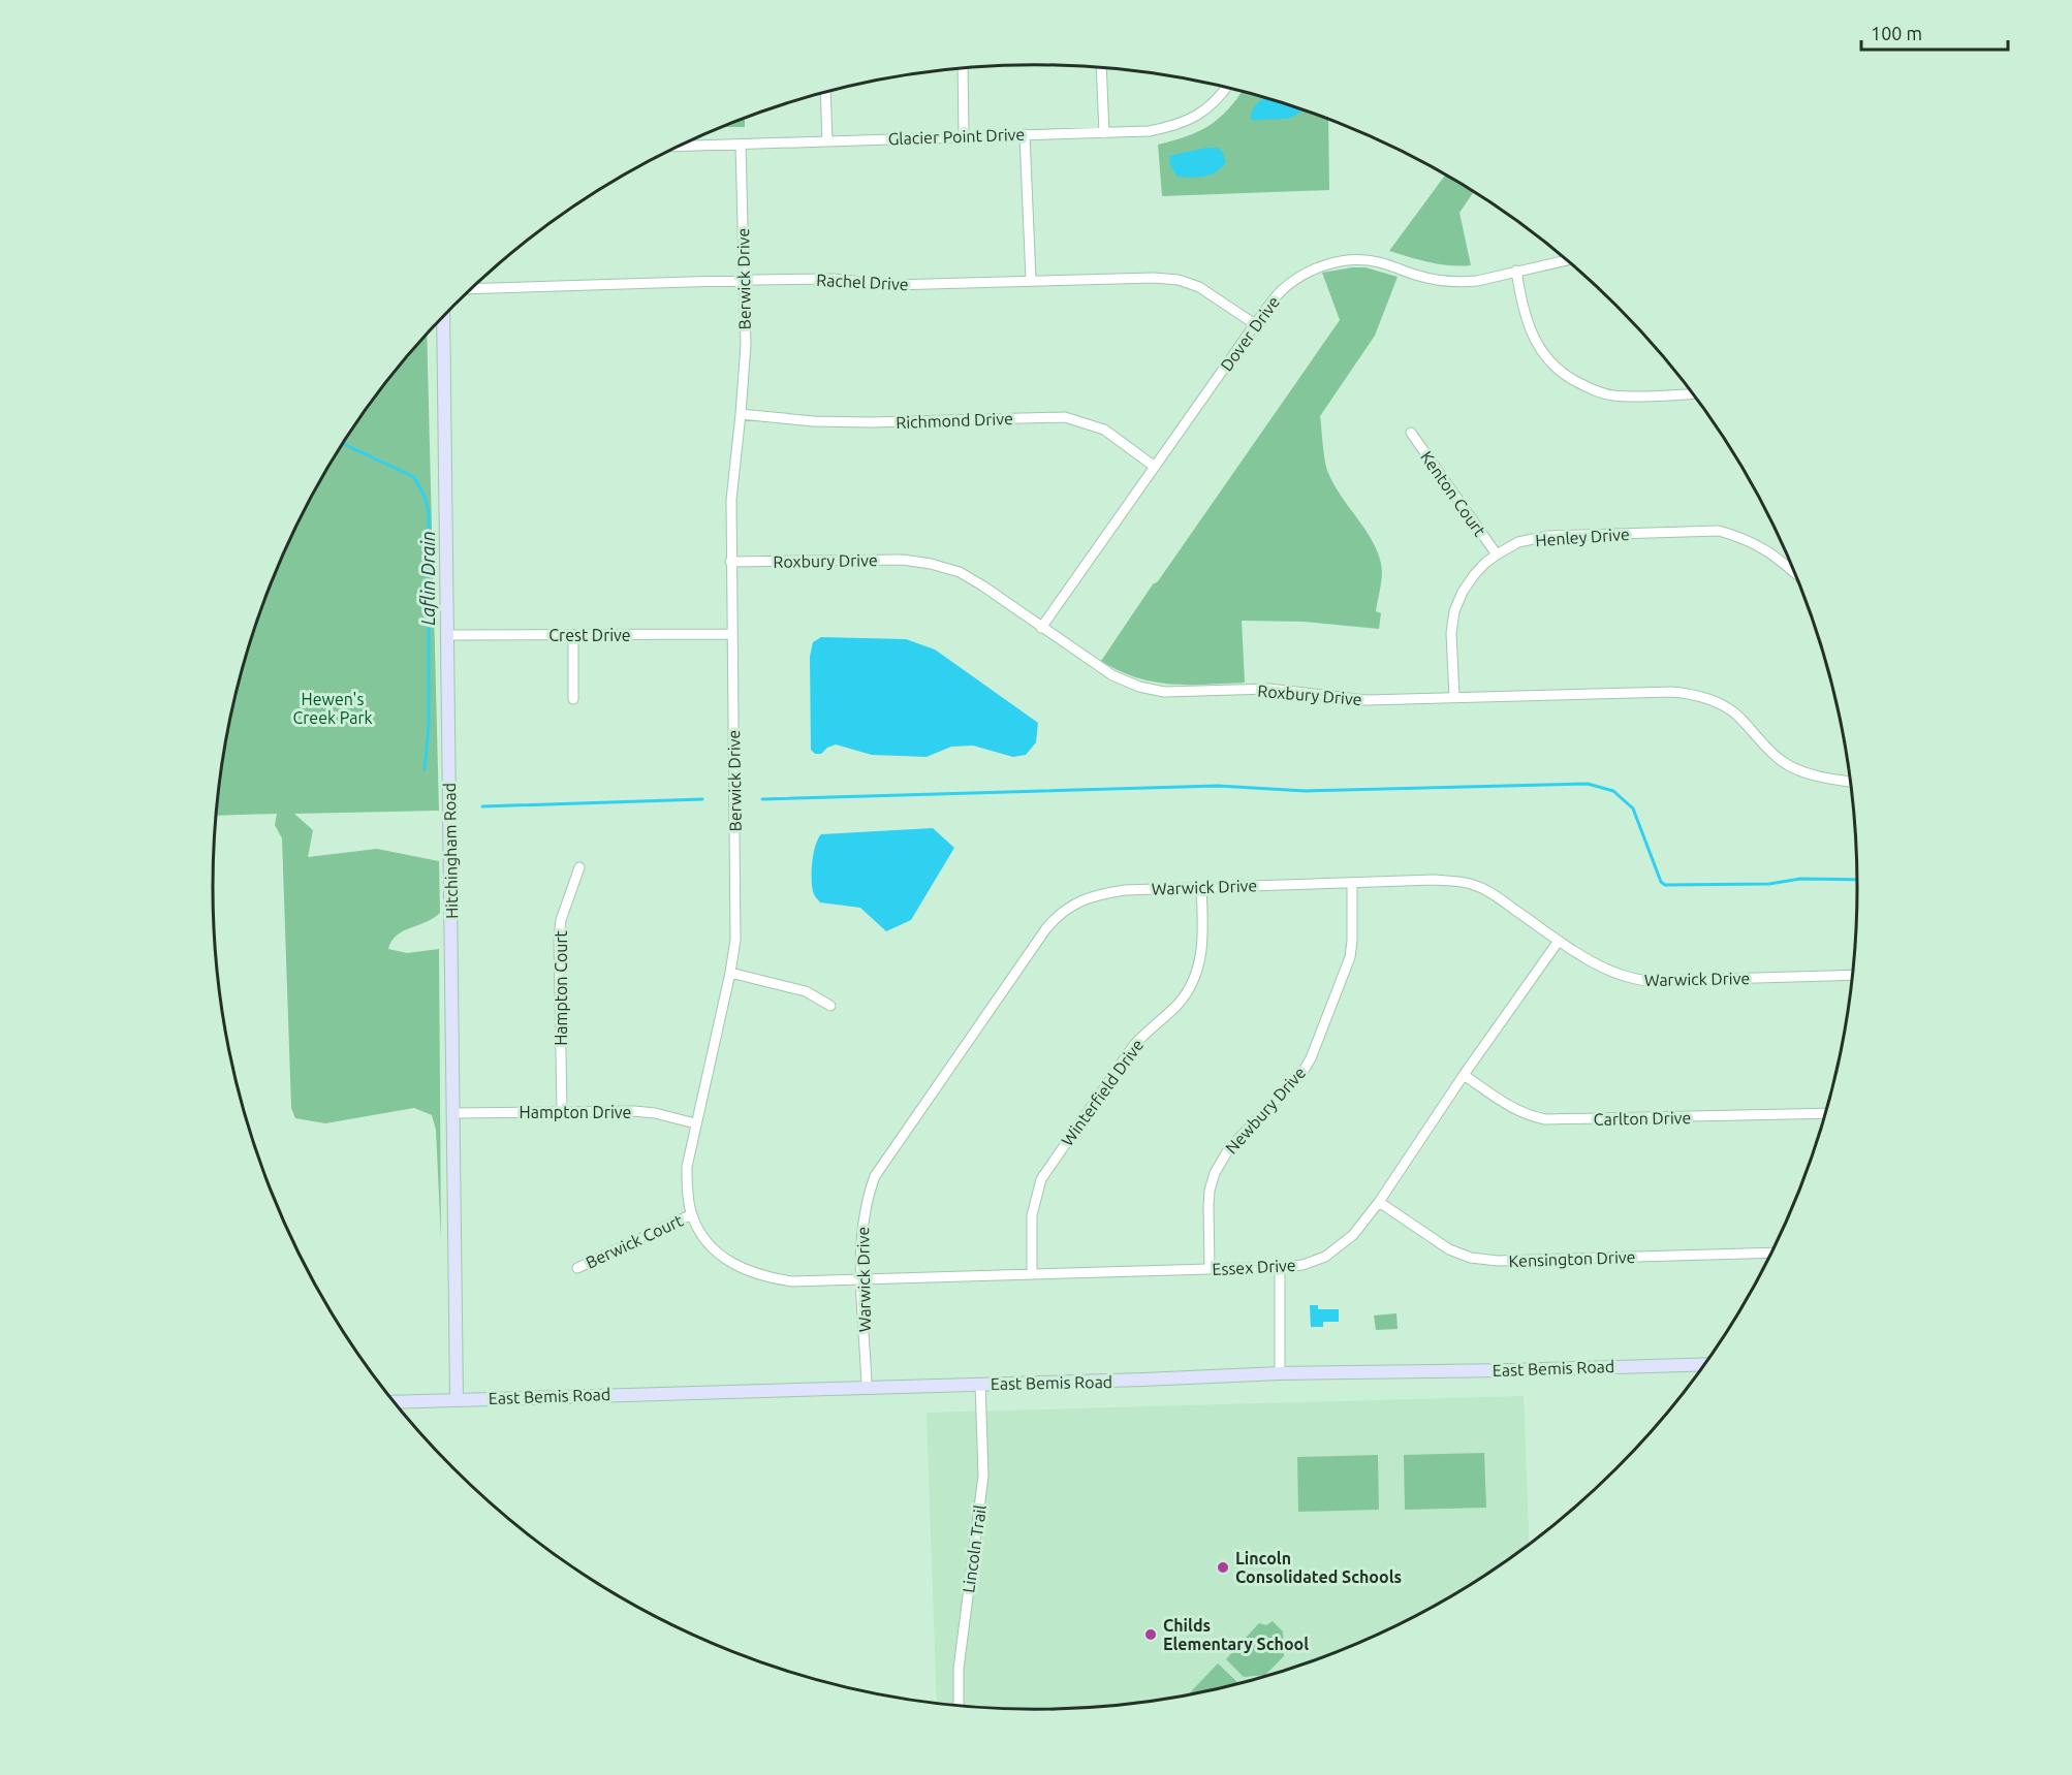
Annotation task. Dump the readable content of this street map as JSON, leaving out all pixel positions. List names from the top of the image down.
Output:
{
  "streets": {
    "street": [
      "Glacier Point Drive",
      "Berwick Drive",
      "Rachel Drive",
      "Dover Drive",
      "Richmond Drive",
      "Kenton Court",
      "Henley Drive",
      "Roxbury Drive",
      "Crest Drive",
      "Hitchingham Road",
      "Warwick Drive",
      "Hampton Court",
      "Winterfield Drive",
      "Newbury Drive",
      "Hampton Drive",
      "Carlton Drive",
      "Berwick Court",
      "Kensington Drive",
      "Essex Drive",
      "East Bemis Road",
      "Lincoln Trail"
    ]
  },
  "crossings": [
    ["Glacier Point Drive", "Berwick Drive"],
    ["Berwick Drive", "Rachel Drive"],
    ["Berwick Drive", "Richmond Drive"],
    ["Berwick Drive", "Roxbury Drive"],
    ["Berwick Drive", "Crest Drive"],
    ["Berwick Drive", "Warwick Drive"],
    ["Berwick Drive", "Hampton Drive"],
    ["Berwick Drive", "Berwick Court"],
    ["Berwick Drive", "Essex Drive"],
    ["Rachel Drive", "Dover Drive"],
    ["Dover Drive", "Richmond Drive"],
    ["Dover Drive", "Roxbury Drive"],
    ["Kenton Court", "Henley Drive"],
    ["Henley Drive", "Roxbury Drive"],
    ["Crest Drive", "Hitchingham Road"],
    ["Hitchingham Road", "Hampton Drive"],
    ["Hitchingham Road", "East Bemis Road"],
    ["Warwick Drive", "Winterfield Drive"],
    ["Warwick Drive", "Newbury Drive"],
    ["Warwick Drive", "Essex Drive"],
    ["Warwick Drive", "East Bemis Road"],
    ["Hampton Court", "Hampton Drive"],
    ["Winterfield Drive", "Essex Drive"],
    ["Newbury Drive", "Essex Drive"],
    ["Carlton Drive", "Essex Drive"],
    ["Kensington Drive", "Essex Drive"],
    ["East Bemis Road", "Lincoln Trail"]
  ],
  "water": ["Laflin Drain"],
  "parks": ["Hewen's Creek Park"],
  "places": ["Lincoln Consolidated Schools", "Childs Elementary School"],
  "scale_bar": "100 m"
}
